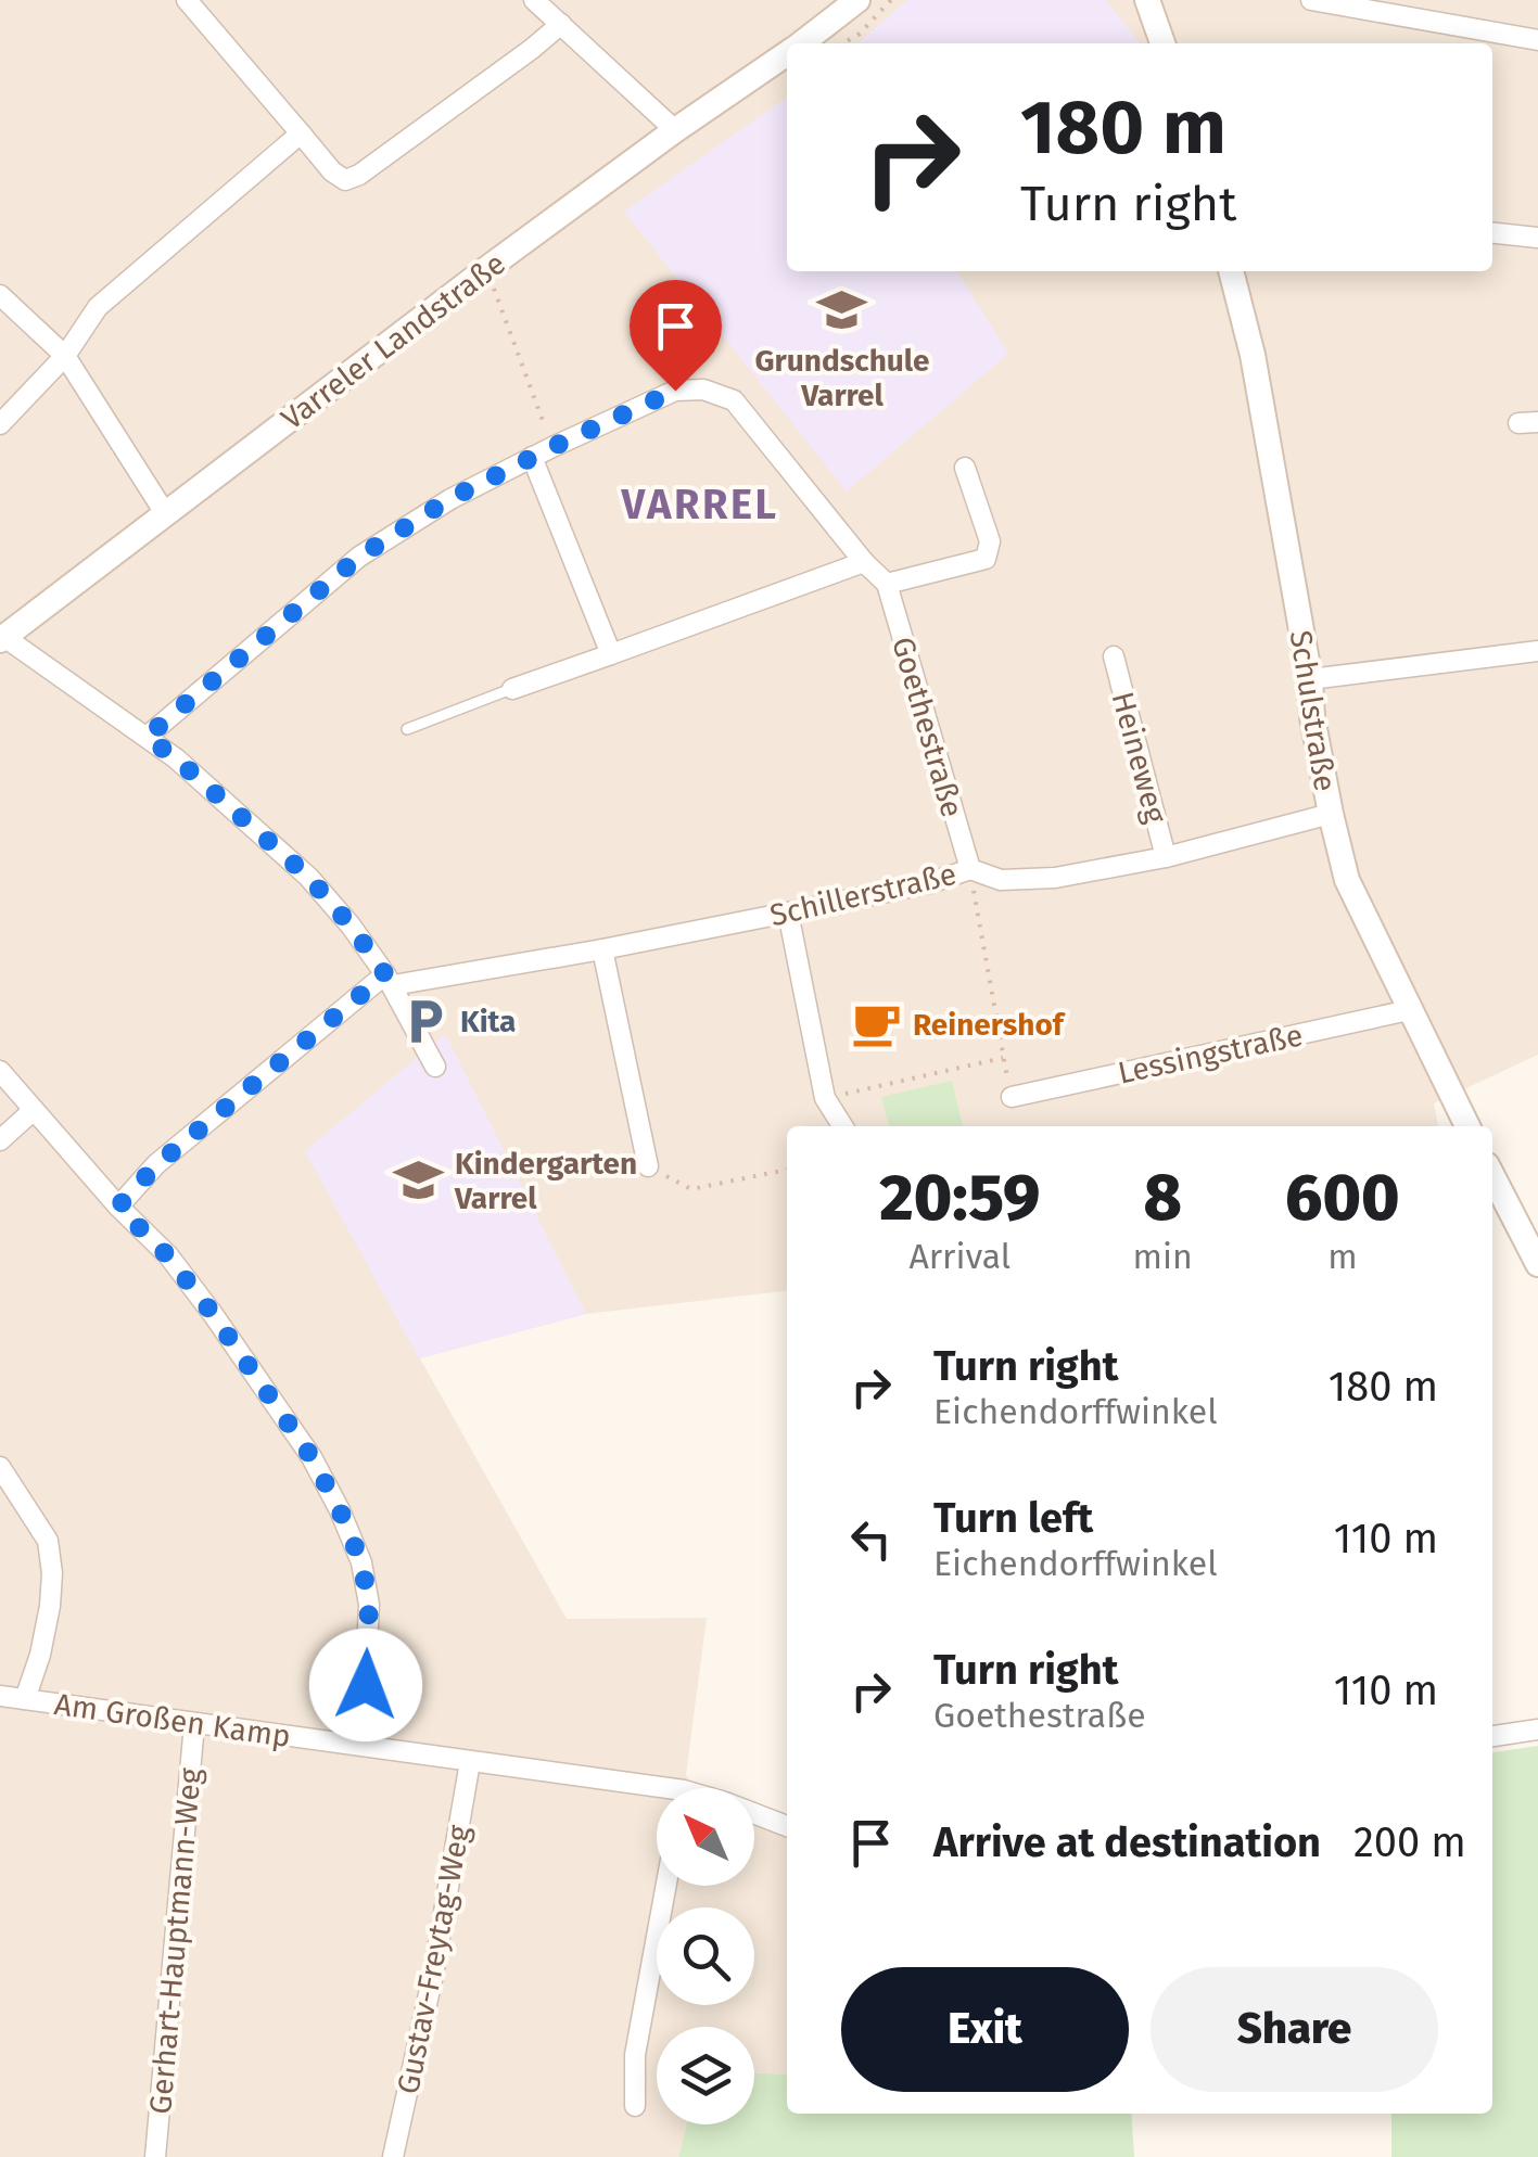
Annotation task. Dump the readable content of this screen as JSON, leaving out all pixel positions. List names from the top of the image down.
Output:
{
  "streets": {
    "street": [
      "Varreler Landstraße",
      "Schulstraße",
      "Goethestraße",
      "Heineweg",
      "Schillerstraße",
      "Lessingstraße",
      "Am Großen Kamp",
      "Gerhart-Hauptmann-Weg",
      "Gustav-Freytag-Weg"
    ]
  },
  "crossings": [
    ["Schulstraße", "Schillerstraße"],
    ["Schulstraße", "Lessingstraße"],
    ["Goethestraße", "Schillerstraße"],
    ["Heineweg", "Schillerstraße"],
    ["Am Großen Kamp", "Gerhart-Hauptmann-Weg"],
    ["Am Großen Kamp", "Gustav-Freytag-Weg"]
  ],
  "districts": ["VARREL"],
  "places": {
    "school or university": ["Grundschule Varrel", "Kindergarten Varrel"],
    "parking": ["Kita"],
    "cafe": ["Reinershof"]
  },
  "north": "top left",
  "page": {
    "turn": ["180 m", "Turn right"],
    "eta": [
      "20:59",
      "Arrival",
      "8",
      "min",
      "600",
      "m"
    ],
    "list": [
      {
        "name": "Turn right",
        "note": "Eichendorffwinkel",
        "value": "180 m"
      },
      {
        "name": "Turn left",
        "note": "Eichendorffwinkel",
        "value": "110 m"
      },
      {
        "name": "Turn right",
        "note": "Goethestraße",
        "value": "110 m"
      },
      {
        "name": "Arrive at destination",
        "value": "200 m"
      }
    ],
    "buttons": ["Exit", "Share"]
  }
}
